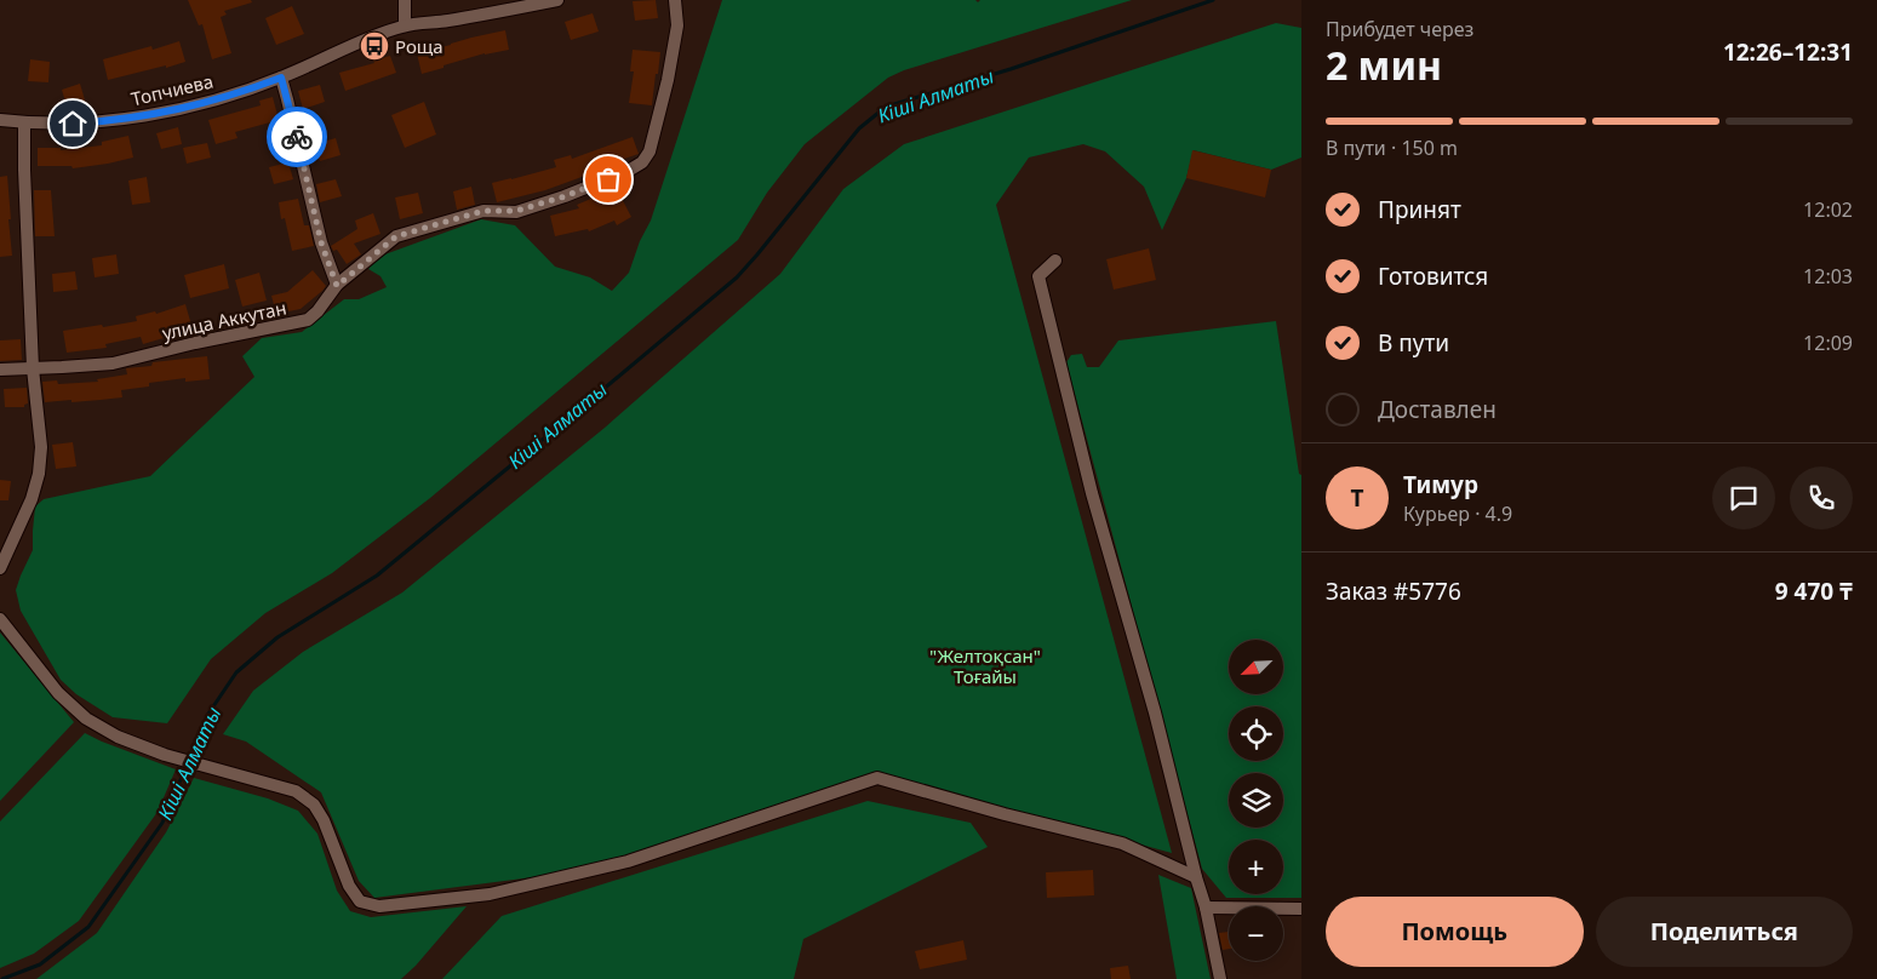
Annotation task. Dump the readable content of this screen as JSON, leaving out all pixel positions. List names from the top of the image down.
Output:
{
  "streets": {
    "street": ["Топчиева", "улица Аккутан"]
  },
  "water": ["Кіші Алматы"],
  "parks": ["\"Желтоқсан\" Тоғайы"],
  "places": {
    "bus stop": ["Роща"]
  },
  "north": "bottom left",
  "page": {
    "heading": ["2 мин", "Прибудет через", "12:26–12:31"],
    "panel": [
      "Тимур",
      "Курьер · 4.9",
      "Заказ #5776",
      "9 470 ₸"
    ],
    "bar": "В пути · 150 m",
    "list": [
      ["Принят", "12:02"],
      ["Готовится", "12:03"],
      ["В пути", "12:09"],
      "Доставлен"
    ],
    "round": "Т",
    "map_buttons": ["+", "−"],
    "buttons": ["Помощь", "Поделиться"]
  }
}
